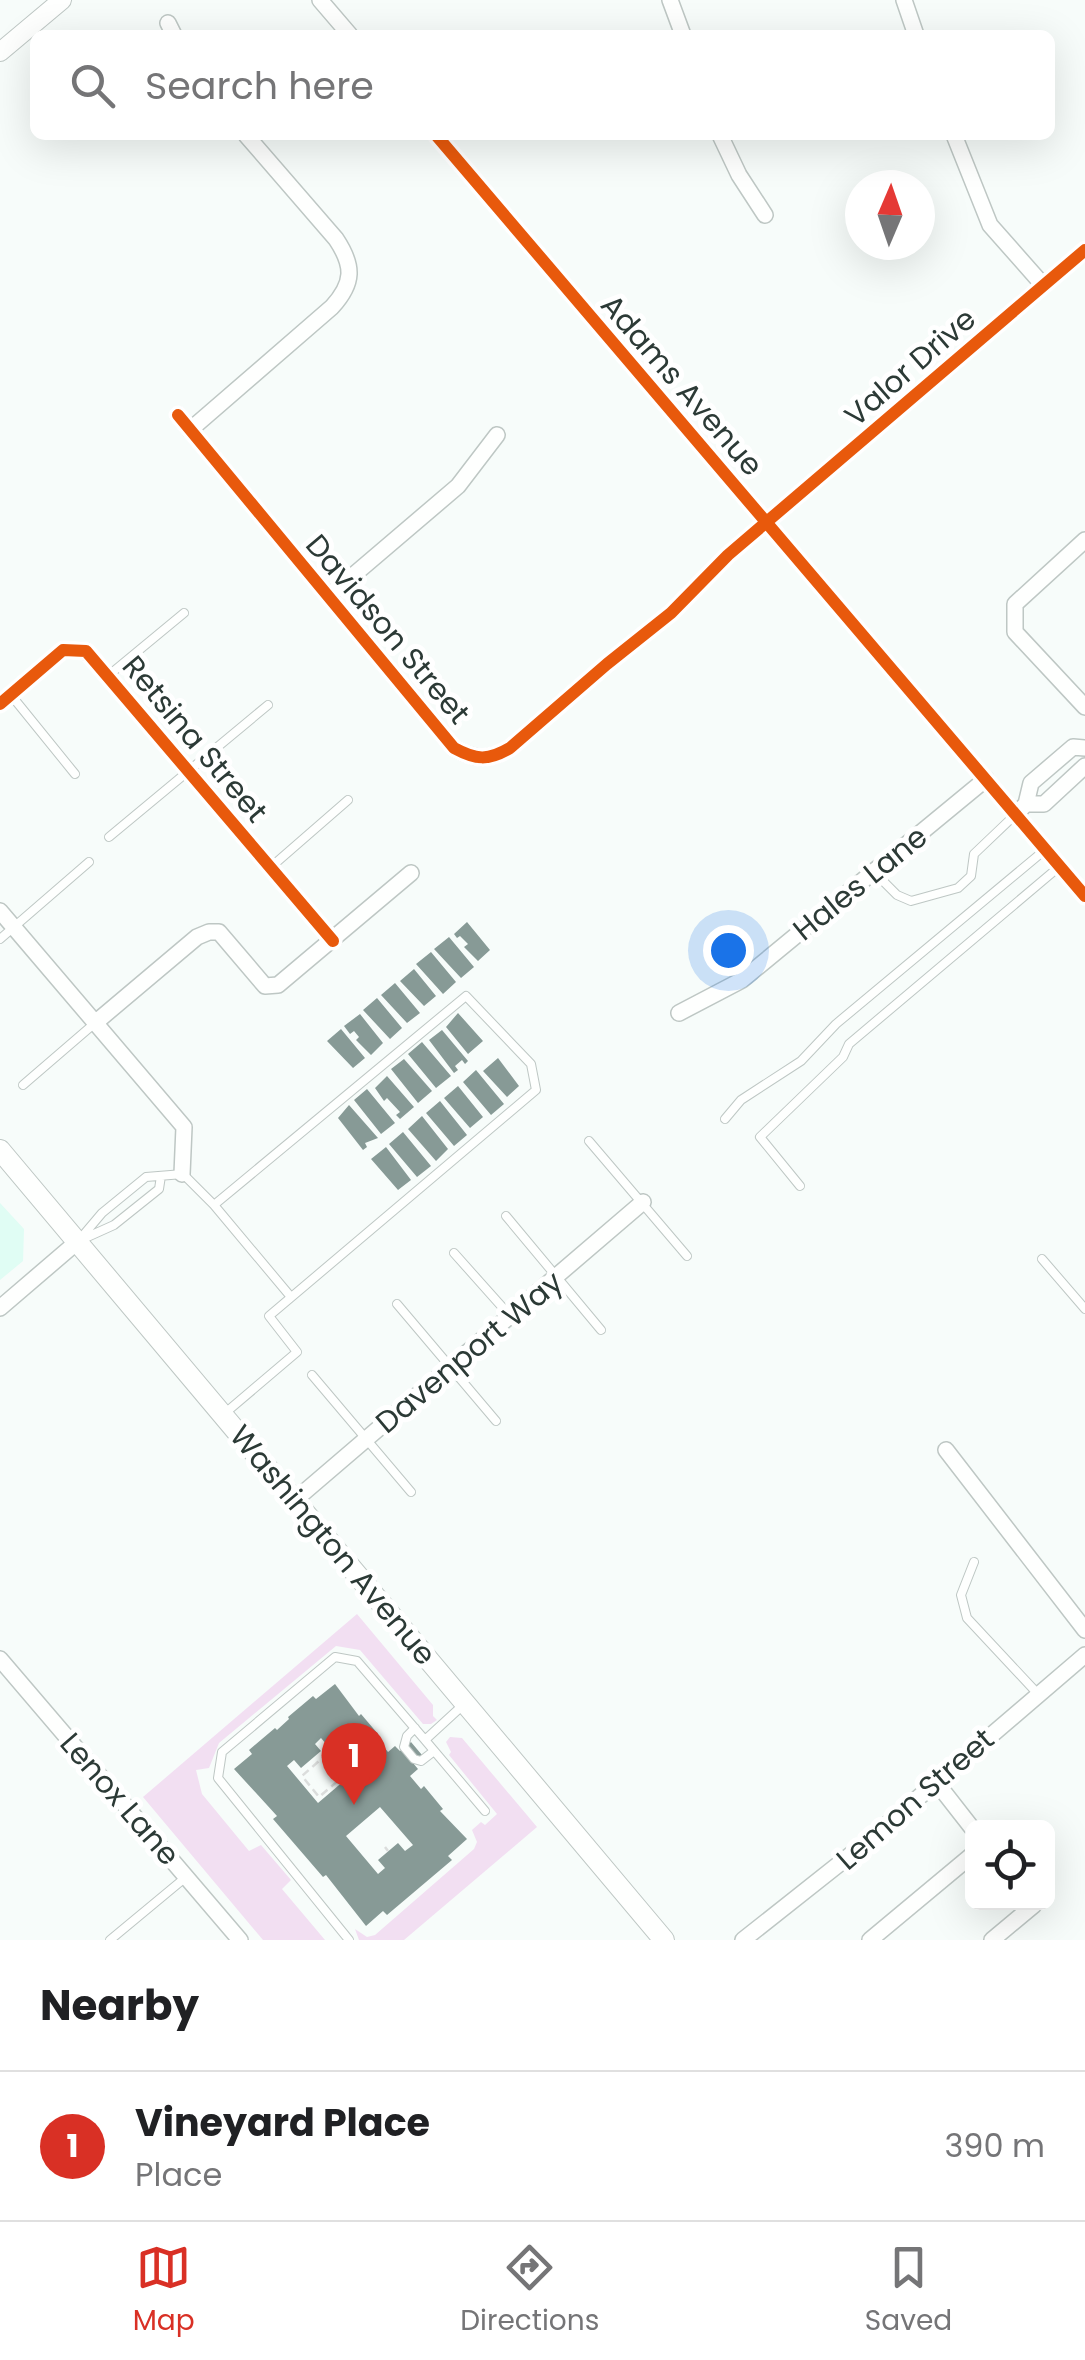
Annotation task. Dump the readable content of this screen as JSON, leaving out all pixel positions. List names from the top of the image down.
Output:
{
  "streets": {
    "main road": ["Washington Avenue"],
    "street": [
      "Valor Drive",
      "Adams Avenue",
      "Davidson Street",
      "Retsina Street",
      "Hales Lane",
      "Davenport Way",
      "Lenox Lane",
      "Lemon Street"
    ]
  },
  "crossings": [
    ["Valor Drive", "Adams Avenue"],
    ["Valor Drive", "Davidson Street"],
    ["Adams Avenue", "Davidson Street"],
    ["Adams Avenue", "Hales Lane"],
    ["Davenport Way", "Washington Avenue"]
  ],
  "north": "top",
  "page": {
    "search": "Search here",
    "pins": "1",
    "heading": "Nearby",
    "list": [
      {
        "mark": "1",
        "name": "Vineyard Place",
        "note": "Place",
        "value": "390 m"
      }
    ],
    "nav": ["Map", "Directions", "Saved"]
  }
}
